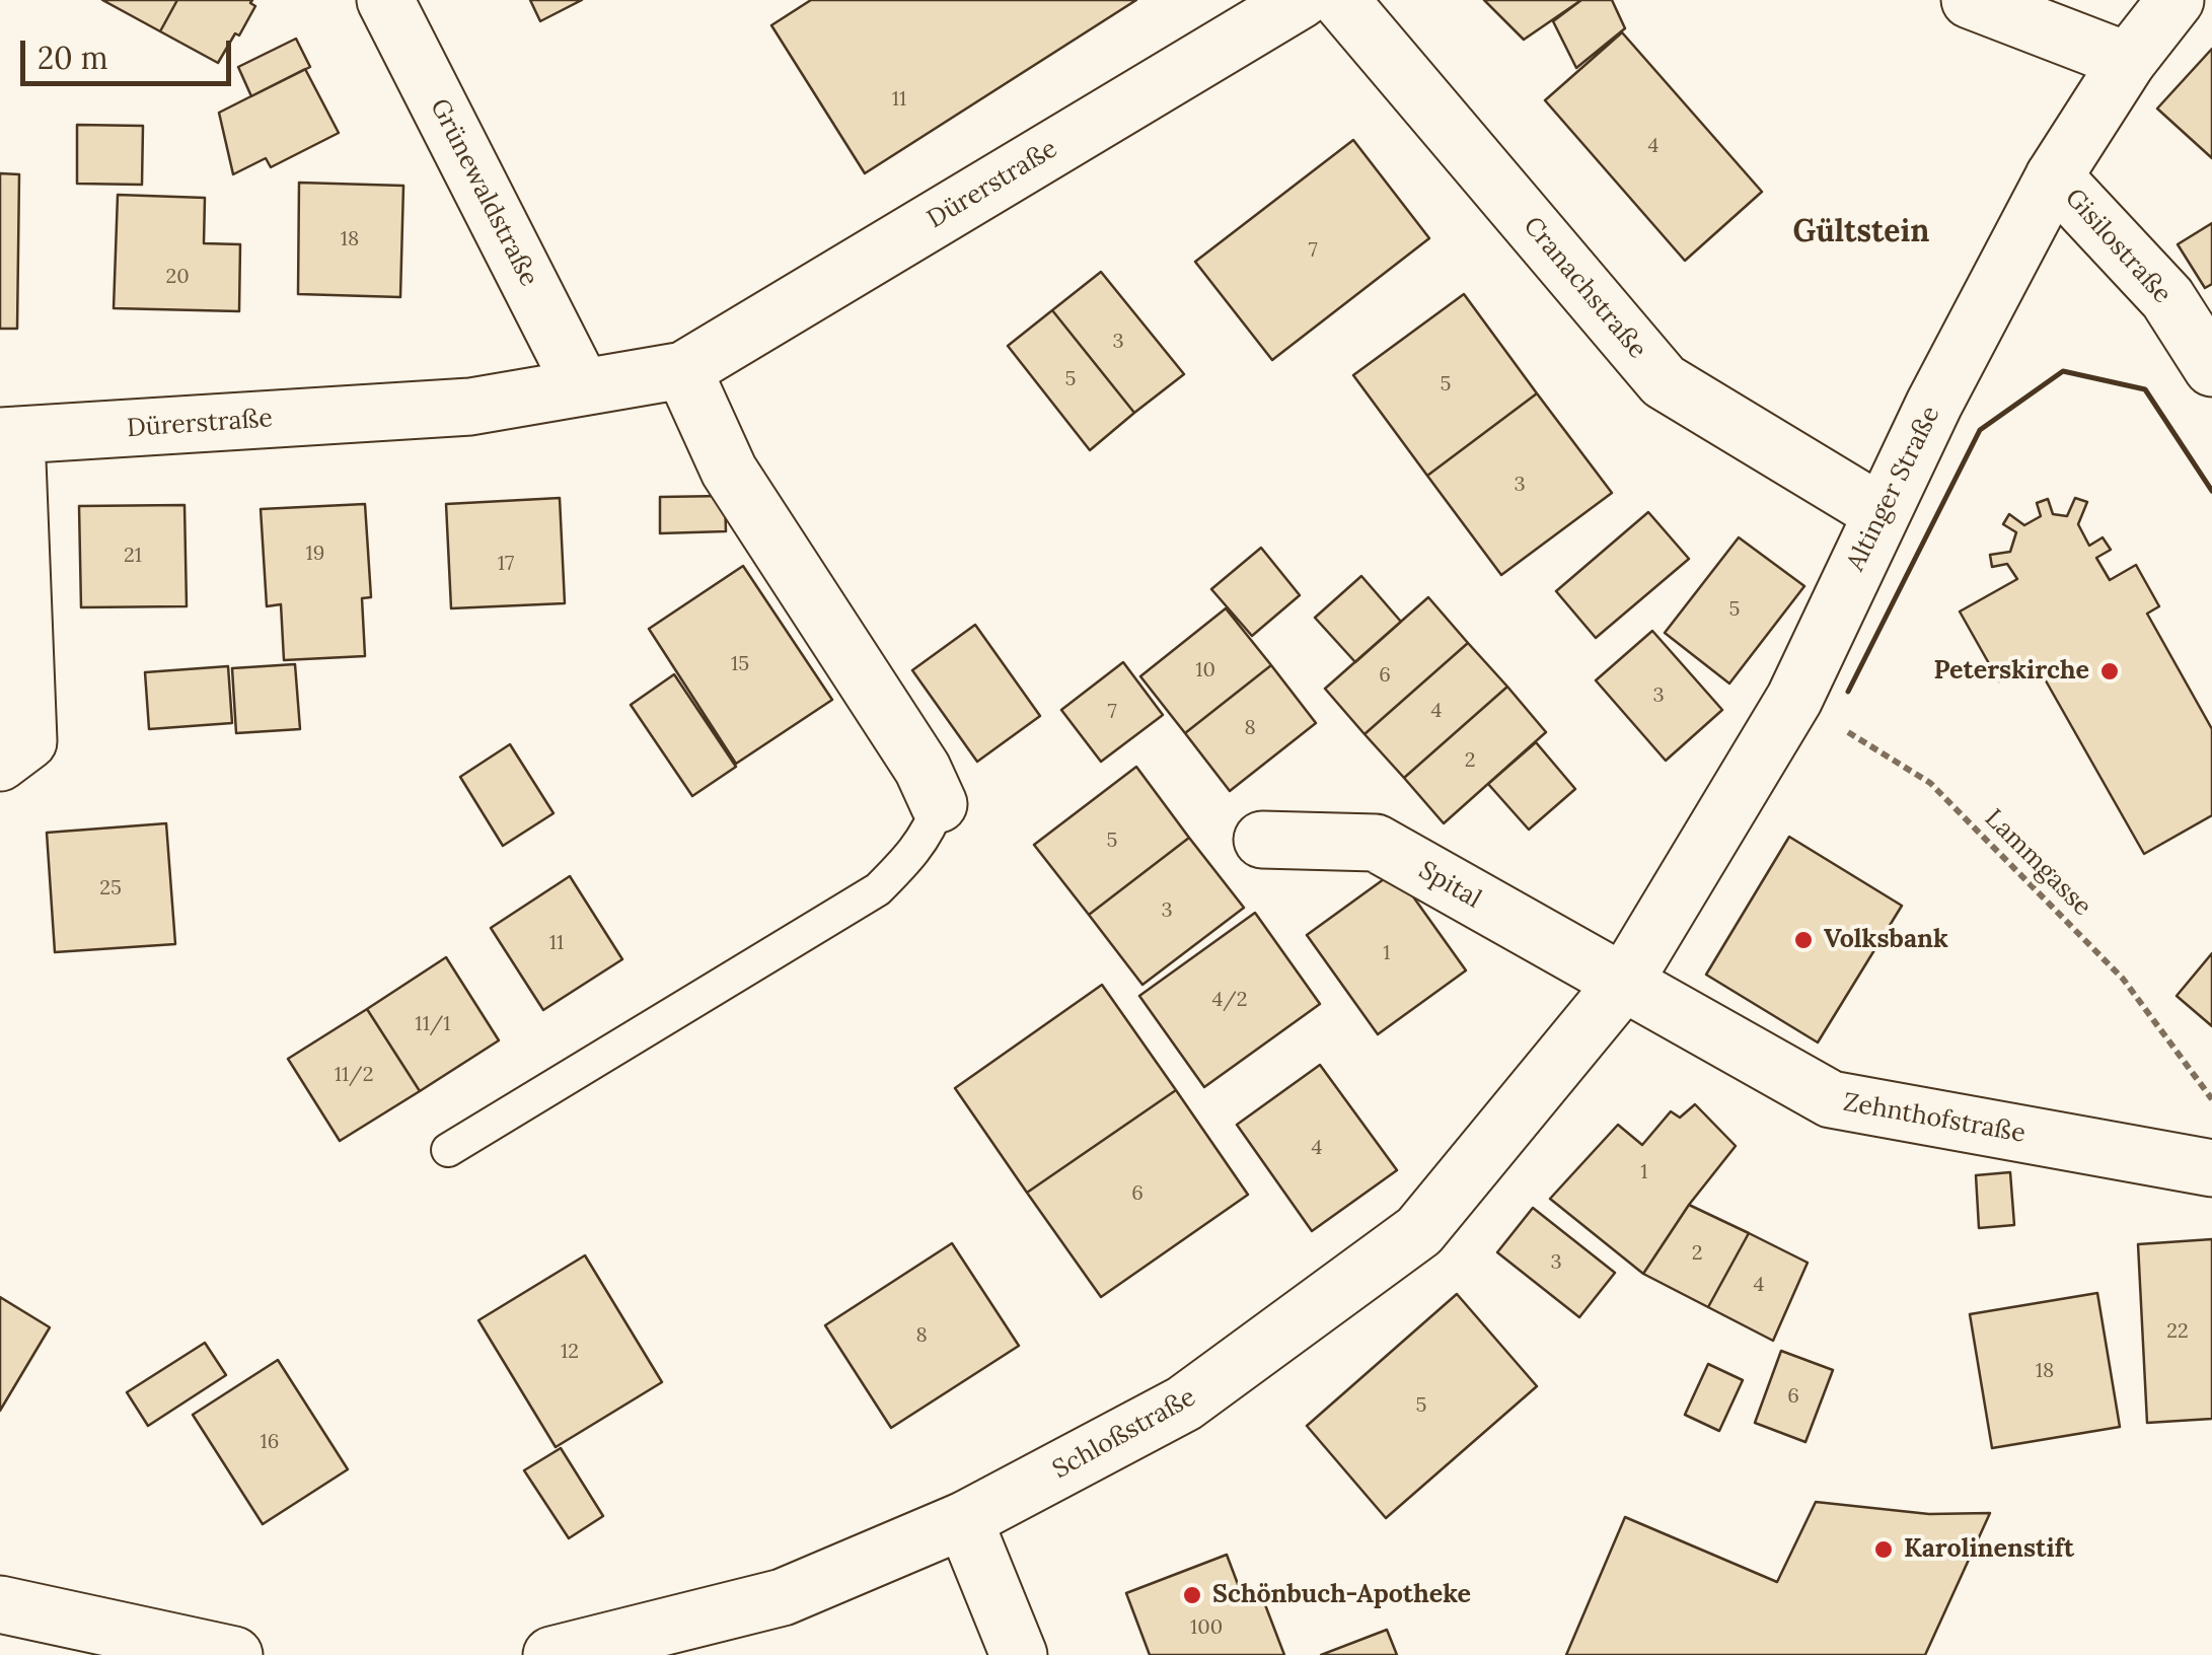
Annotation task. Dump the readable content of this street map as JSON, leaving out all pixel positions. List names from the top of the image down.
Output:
{
  "streets": {
    "street": [
      "Dürerstraße",
      "Grünewaldstraße",
      "Gisilostraße",
      "Cranachstraße",
      "Altinger Straße",
      "Spital",
      "Zehnthofstraße",
      "Schloßstraße"
    ],
    "path": ["Lammgasse"]
  },
  "crossings": [
    ["Dürerstraße", "Grünewaldstraße"],
    ["Gisilostraße", "Altinger Straße"],
    ["Cranachstraße", "Altinger Straße"],
    ["Altinger Straße", "Lammgasse"],
    ["Altinger Straße", "Spital"],
    ["Altinger Straße", "Zehnthofstraße"],
    ["Altinger Straße", "Schloßstraße"],
    ["Spital", "Zehnthofstraße"],
    ["Spital", "Schloßstraße"],
    ["Zehnthofstraße", "Schloßstraße"]
  ],
  "districts": ["Gültstein"],
  "places": [
    "Peterskirche",
    "Volksbank",
    "Karolinenstift",
    "Schönbuch-Apotheke"
  ],
  "house_numbers": [
    "11",
    "4",
    "18",
    "7",
    "20",
    "3",
    "5",
    "5",
    "3",
    "19",
    "21",
    "17",
    "5",
    "15",
    "10",
    "6",
    "3",
    "4",
    "7",
    "8",
    "2",
    "5",
    "25",
    "3",
    "11",
    "1",
    "4/2",
    "11/1",
    "11/2",
    "4",
    "1",
    "6",
    "2",
    "3",
    "4",
    "22",
    "8",
    "12",
    "18",
    "6",
    "5",
    "16",
    "100"
  ],
  "scale_bar": "20 m"
}
